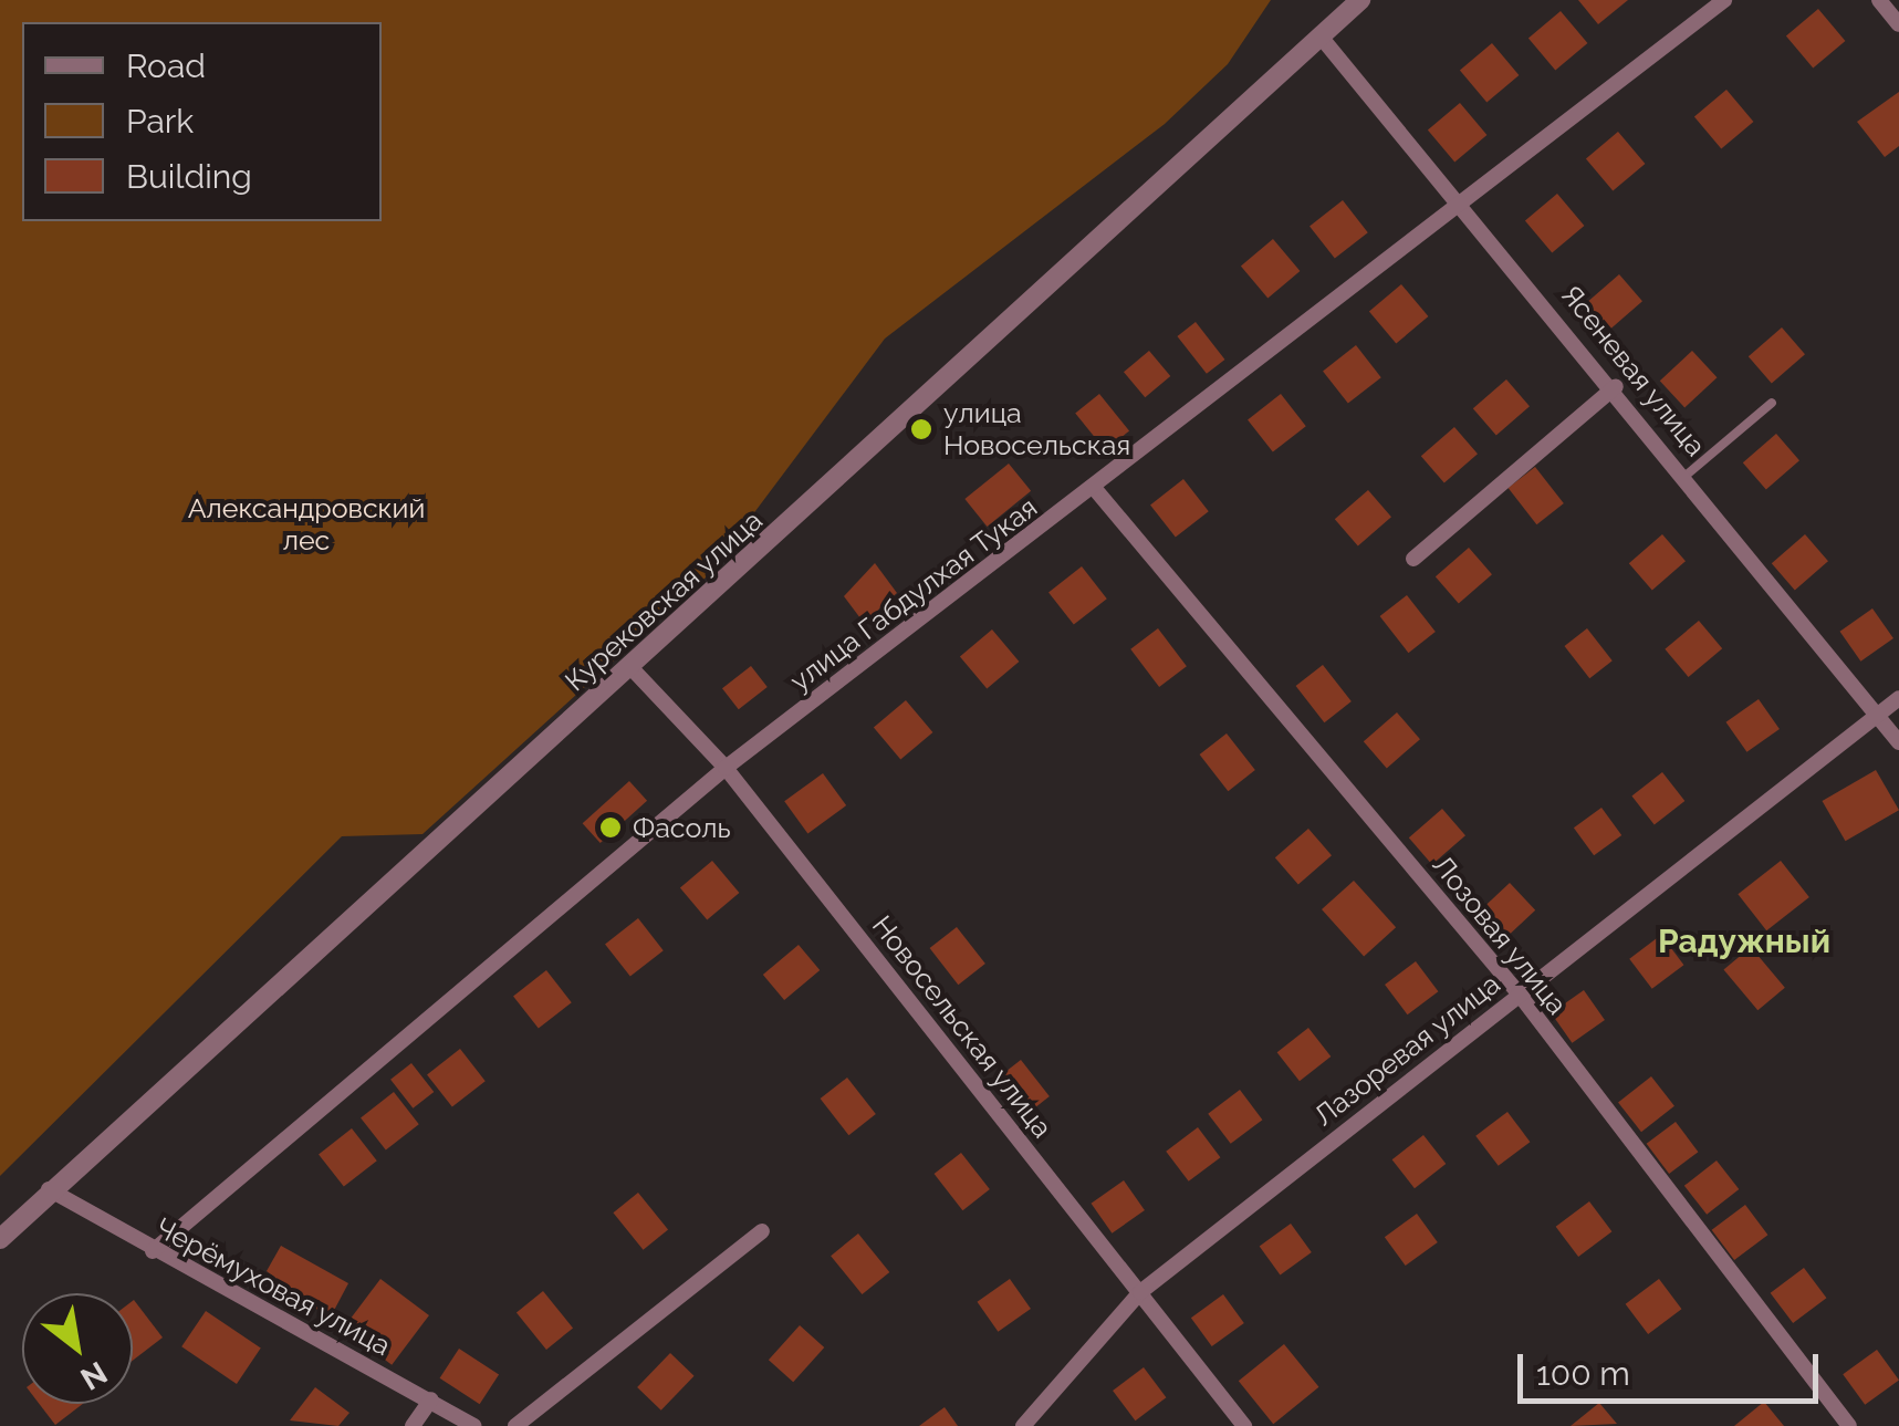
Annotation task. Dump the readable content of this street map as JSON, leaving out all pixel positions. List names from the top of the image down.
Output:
{
  "streets": {
    "street": [
      "Ясеневая улица",
      "улица Габдулхая Тукая",
      "Курековская улица",
      "Лозовая улица",
      "Новосельская улица",
      "Лазоревая улица",
      "Черёмуховая улица"
    ]
  },
  "crossings": [
    ["Ясеневая улица", "улица Габдулхая Тукая"],
    ["Ясеневая улица", "Курековская улица"],
    ["Ясеневая улица", "Лазоревая улица"],
    ["улица Габдулхая Тукая", "Лозовая улица"],
    ["улица Габдулхая Тукая", "Новосельская улица"],
    ["улица Габдулхая Тукая", "Черёмуховая улица"],
    ["Курековская улица", "Новосельская улица"],
    ["Курековская улица", "Черёмуховая улица"],
    ["Лозовая улица", "Лазоревая улица"],
    ["Новосельская улица", "Лазоревая улица"]
  ],
  "districts": ["Радужный"],
  "parks": ["Александровский лес"],
  "places": ["улица Новосельская", "Фасоль"],
  "legend": ["Road", "Park", "Building"],
  "scale_bar": "100 m",
  "north": "bottom right"
}
